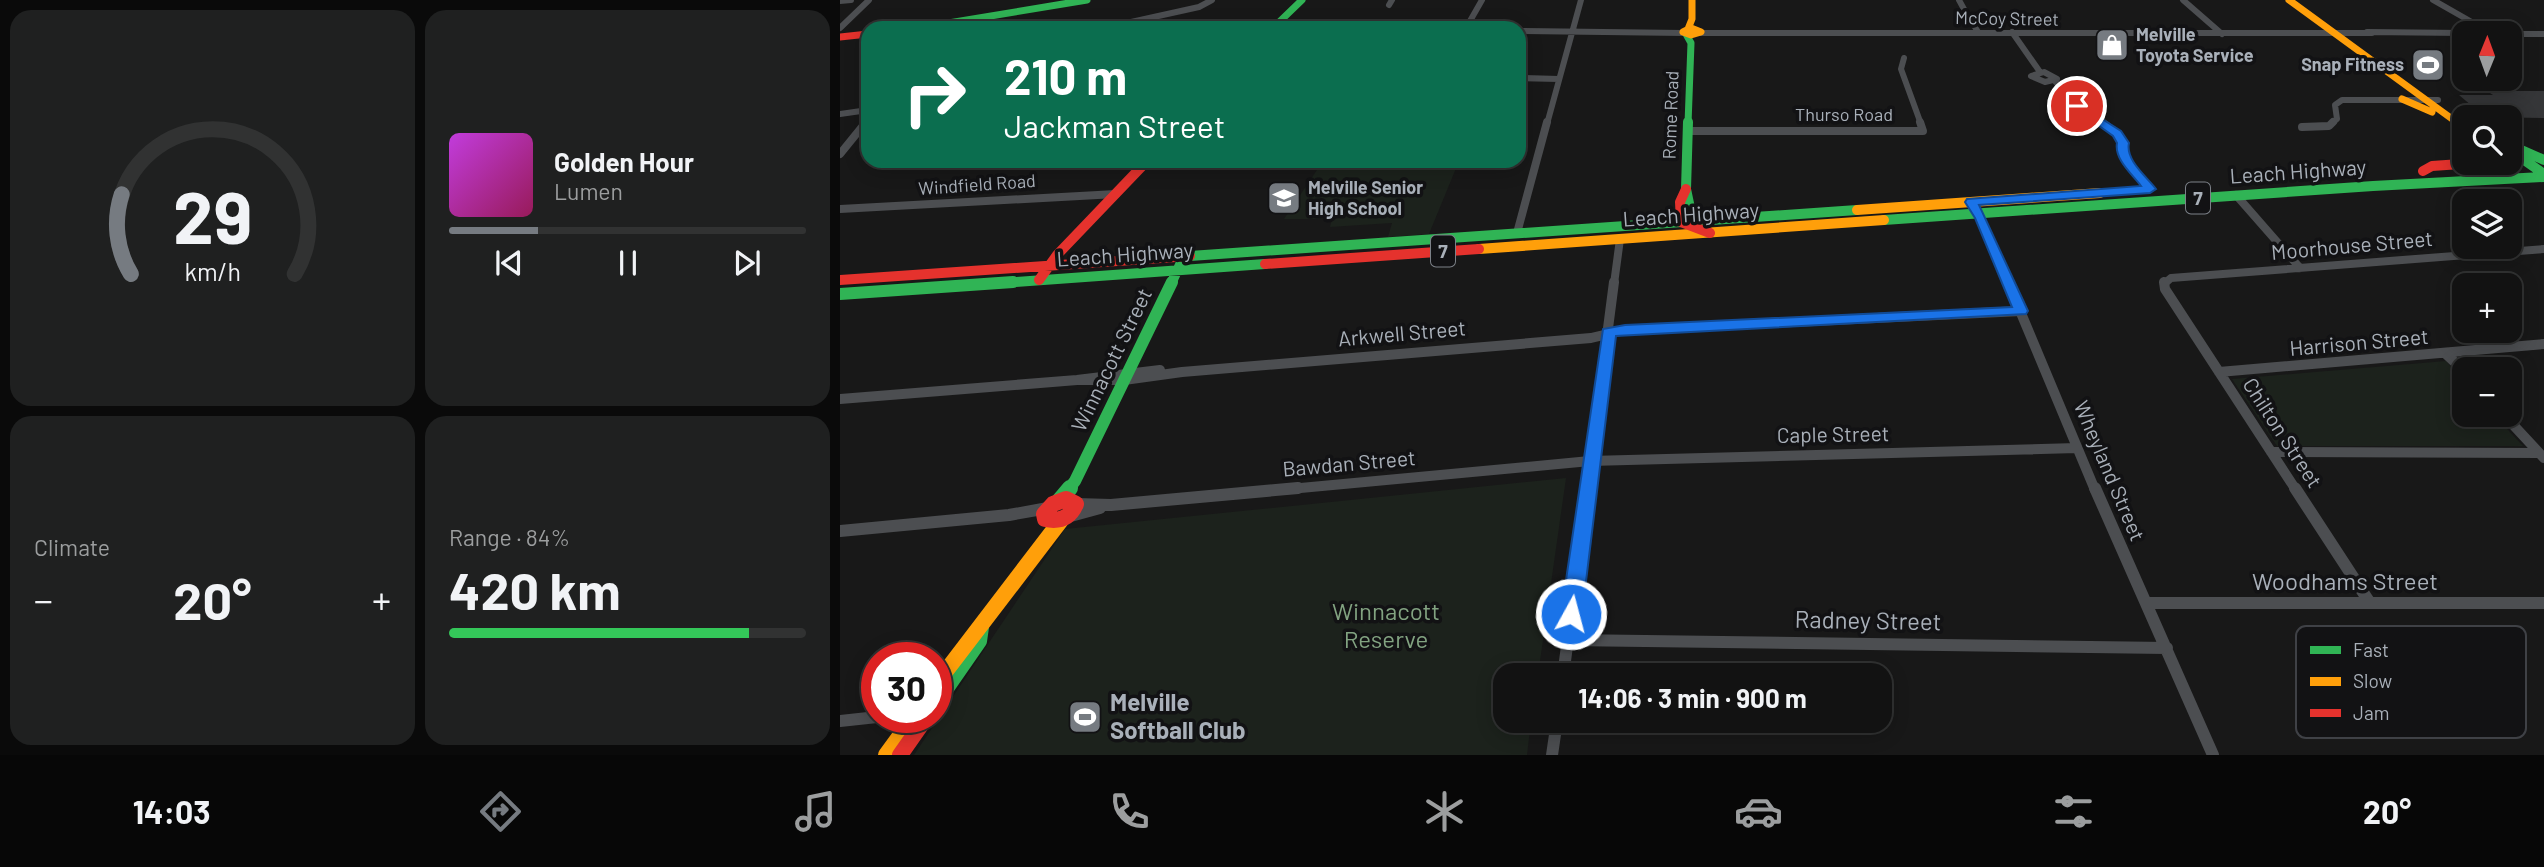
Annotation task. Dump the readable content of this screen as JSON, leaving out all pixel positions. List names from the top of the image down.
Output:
{
  "streets": {
    "main road": [
      "Rome Road",
      "Leach Highway",
      "7",
      "Winnacott Street"
    ],
    "street": [
      "McCoy Street",
      "Thurso Road",
      "Windfield Road",
      "Moorhouse Street",
      "Arkwell Street",
      "Harrison Street",
      "Chilton Street",
      "Caple Street",
      "Bawdan Street",
      "Wheyland Street",
      "Woodhams Street",
      "Radney Street"
    ]
  },
  "crossings": [
    ["McCoy Street", "Rome Road"],
    ["Rome Road", "Thurso Road"],
    ["Rome Road", "Leach Highway"],
    ["Leach Highway", "Winnacott Street"],
    ["Leach Highway", "Wheyland Street"],
    ["Moorhouse Street", "Chilton Street"],
    ["Arkwell Street", "Winnacott Street"],
    ["Arkwell Street", "Wheyland Street"],
    ["Harrison Street", "Chilton Street"],
    ["Winnacott Street", "Bawdan Street"],
    ["Chilton Street", "Woodhams Street"],
    ["Caple Street", "Bawdan Street"],
    ["Caple Street", "Wheyland Street"],
    ["Wheyland Street", "Woodhams Street"],
    ["Wheyland Street", "Radney Street"]
  ],
  "parks": ["Winnacott Reserve"],
  "places": {
    "shop": ["Melville Toyota Service"],
    "sports": ["Snap Fitness", "Melville Softball Club"],
    "school or university": ["Melville Senior High School"]
  },
  "legend": ["Fast", "Slow", "Jam"],
  "north": "top",
  "page": {
    "map_buttons": ["+", "−"],
    "turn": ["210 m", "Jackman Street"],
    "song": ["Golden Hour", "Lumen"],
    "tile": [
      "Climate",
      ["Range · 84%", "420 km"]
    ],
    "heat": ["−", "20°", "+"],
    "limit": "30",
    "trip": "14:06 · 3 min · 900 m",
    "tabs": ["14:03", "20°"],
    "gauge": ["29", "km/h"]
  }
}
